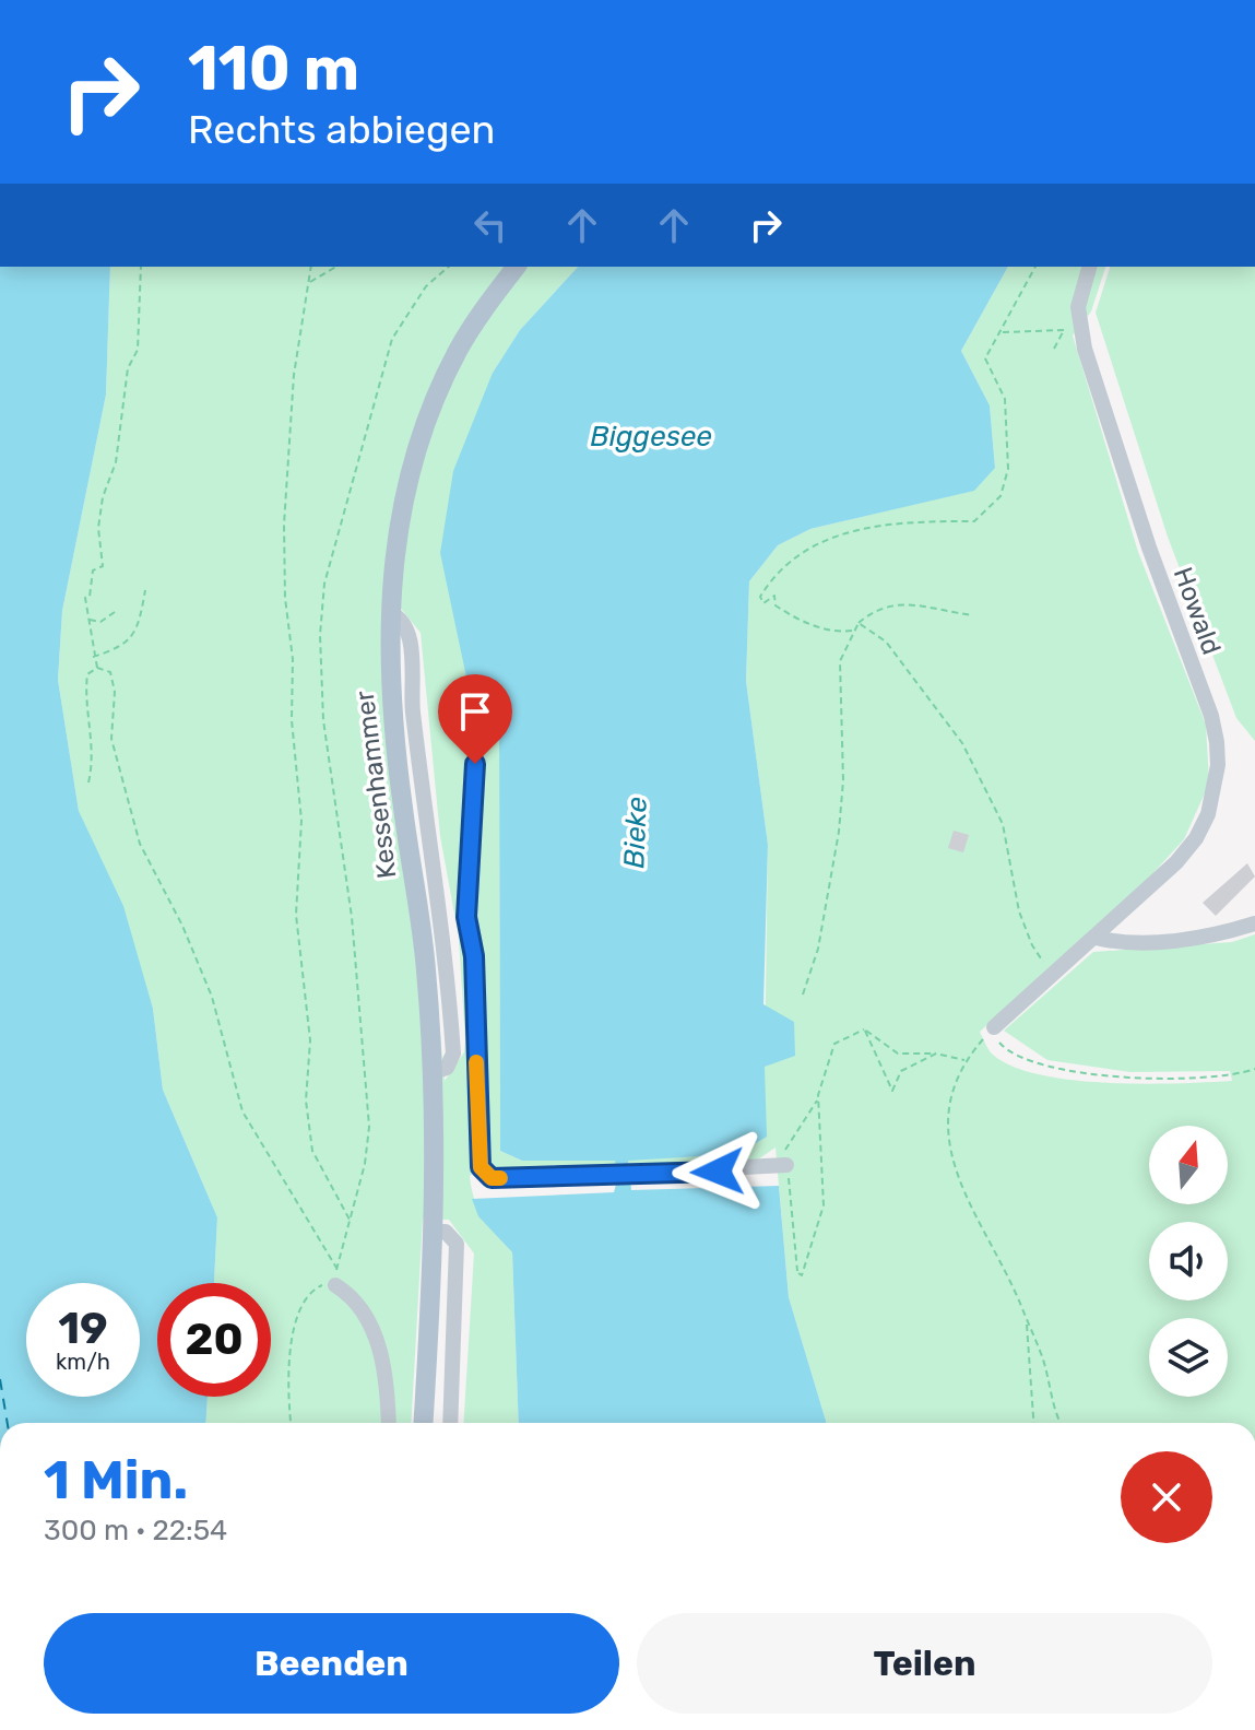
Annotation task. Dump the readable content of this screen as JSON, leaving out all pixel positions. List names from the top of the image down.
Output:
{
  "streets": {
    "main road": ["Kessenhammer"],
    "street": ["Howald"]
  },
  "water": ["Biggesee", "Bieke"],
  "north": "top",
  "page": {
    "turn": ["110 m", "Rechts abbiegen"],
    "speed": "19 km/h",
    "limit": "20",
    "heading": ["1 Min.", "300 m · 22:54"],
    "buttons": ["Beenden", "Teilen"]
  }
}
